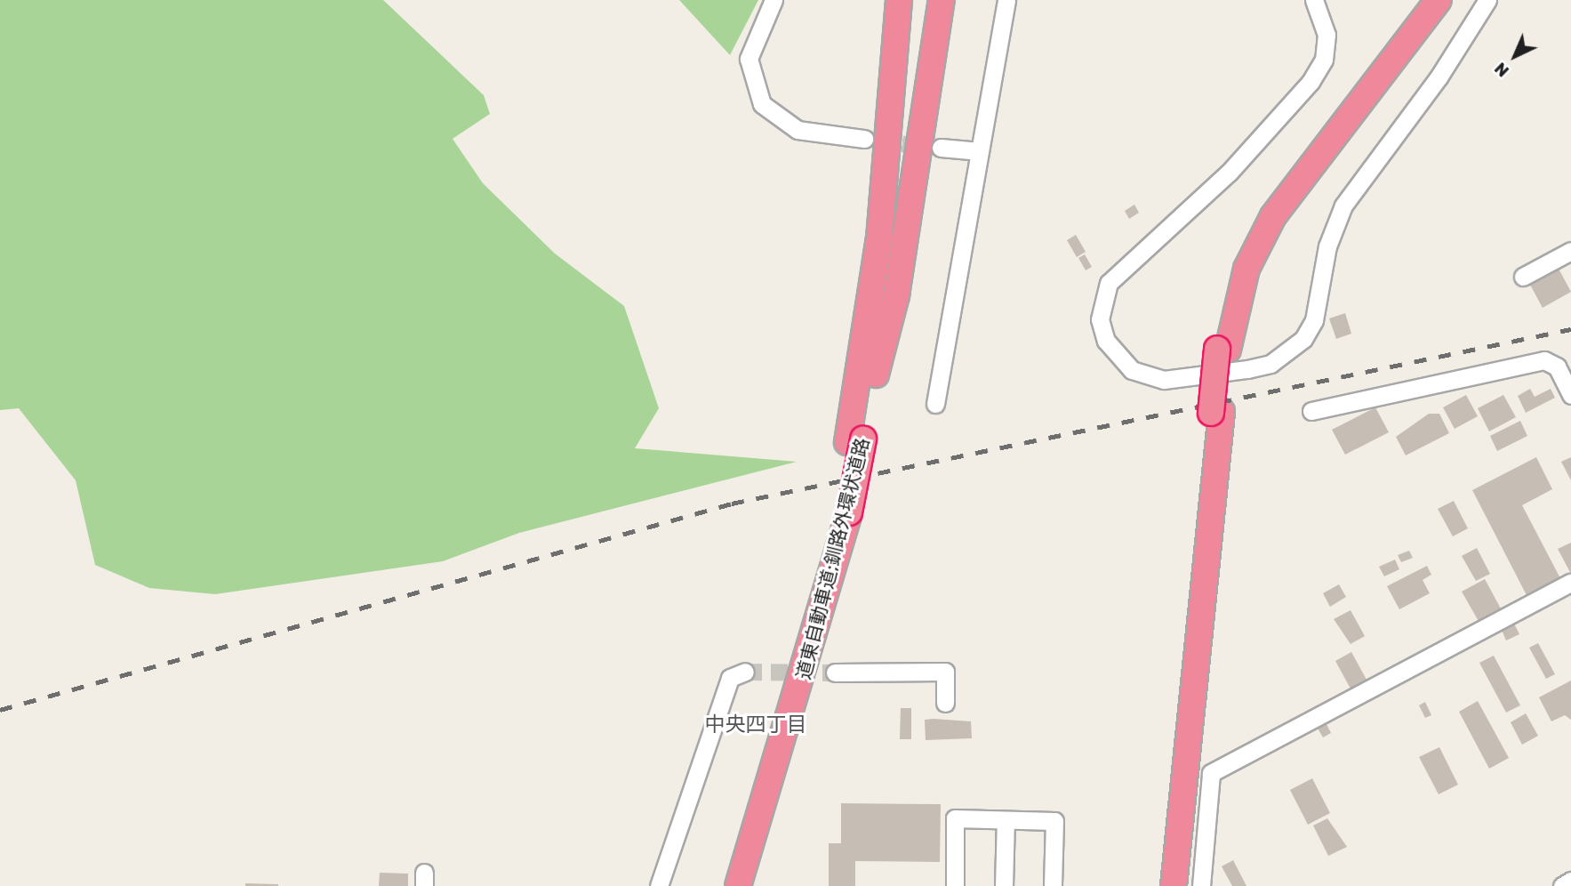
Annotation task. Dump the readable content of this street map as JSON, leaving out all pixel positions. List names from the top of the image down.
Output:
{
  "streets": {
    "highway": ["道東自動車道;釧路外環状道路"]
  },
  "districts": ["中央四丁目"],
  "north": "bottom left"
}
